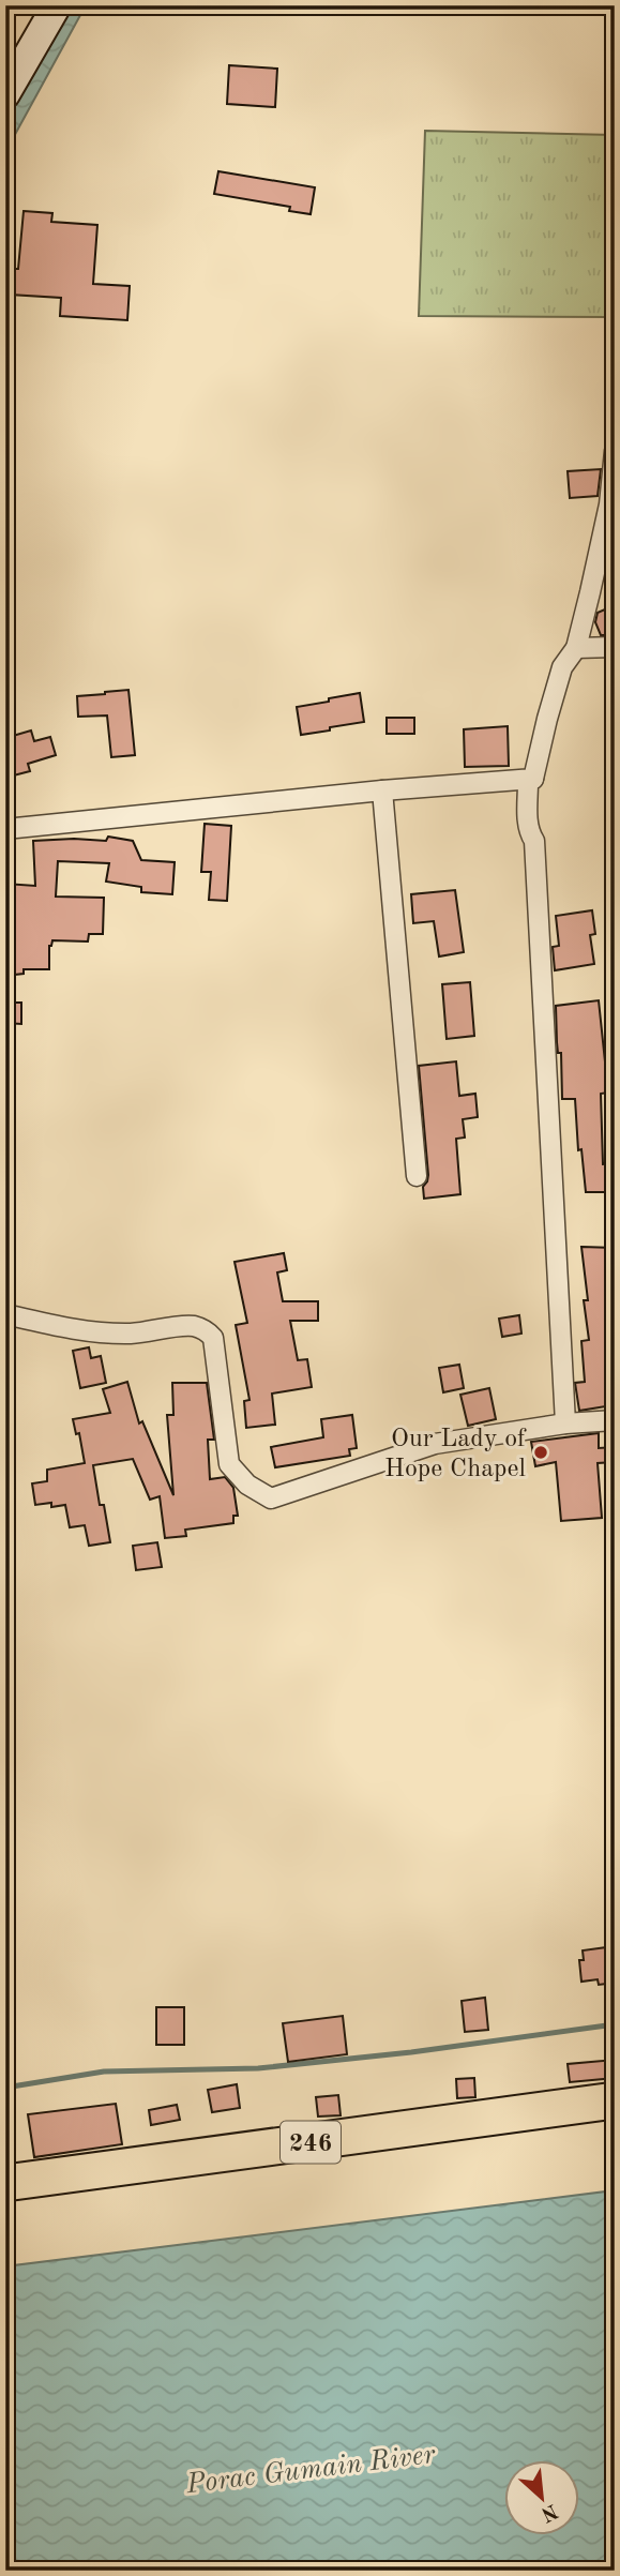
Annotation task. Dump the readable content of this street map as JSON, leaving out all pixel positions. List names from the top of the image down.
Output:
{
  "streets": {
    "highway": ["246"]
  },
  "water": ["Porac Gumain River"],
  "places": ["Our Lady of Hope Chapel"],
  "north": "bottom right"
}
